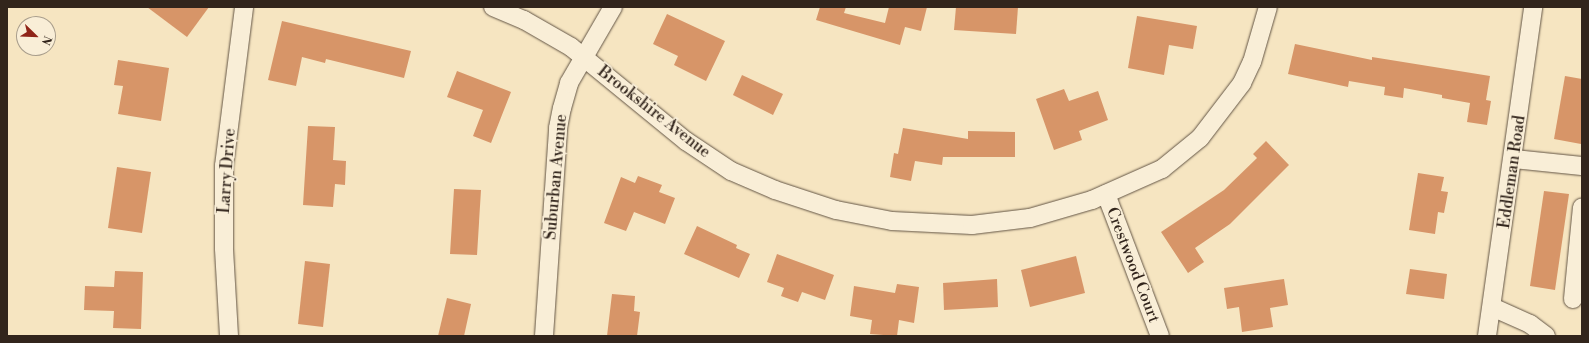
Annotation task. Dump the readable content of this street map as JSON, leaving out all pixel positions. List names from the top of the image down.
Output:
{
  "streets": {
    "street": [
      "Brookshire Avenue",
      "Larry Drive",
      "Eddleman Road",
      "Suburban Avenue",
      "Crestwood Court"
    ]
  },
  "crossings": [
    ["Brookshire Avenue", "Suburban Avenue"],
    ["Brookshire Avenue", "Crestwood Court"]
  ],
  "north": "bottom right"
}
